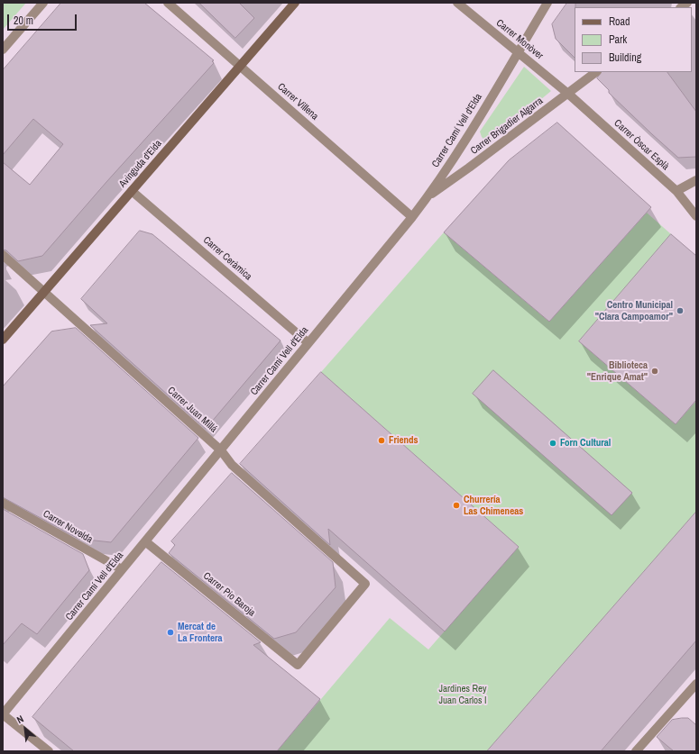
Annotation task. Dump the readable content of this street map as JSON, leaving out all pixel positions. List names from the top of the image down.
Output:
{
  "streets": {
    "street": [
      "Carrer Monòver",
      "Carrer Villena",
      "Carrer Brigadier Algarra",
      "Carrer Camí Vell d'Elda",
      "Carrer Òscar Esplà",
      "Avinguda d'Elda",
      "Carrer Ceràmica",
      "Carrer Juan Millá",
      "Carrer Novelda",
      "Carrer Pío Baroja"
    ]
  },
  "crossings": [
    ["Carrer Monòver", "Carrer Brigadier Algarra"],
    ["Carrer Monòver", "Carrer Camí Vell d'Elda"],
    ["Carrer Monòver", "Carrer Òscar Esplà"],
    ["Carrer Villena", "Carrer Camí Vell d'Elda"],
    ["Carrer Villena", "Avinguda d'Elda"],
    ["Carrer Brigadier Algarra", "Carrer Camí Vell d'Elda"],
    ["Carrer Brigadier Algarra", "Carrer Òscar Esplà"],
    ["Carrer Camí Vell d'Elda", "Carrer Ceràmica"],
    ["Carrer Camí Vell d'Elda", "Carrer Juan Millá"],
    ["Carrer Camí Vell d'Elda", "Carrer Novelda"],
    ["Carrer Camí Vell d'Elda", "Carrer Pío Baroja"],
    ["Avinguda d'Elda", "Carrer Ceràmica"],
    ["Avinguda d'Elda", "Carrer Juan Millá"],
    ["Carrer Juan Millá", "Carrer Pío Baroja"]
  ],
  "parks": ["Jardines Rey Juan Carlos I"],
  "places": [
    "Centro Municipal \"Clara Campoamor\"",
    "Biblioteca \"Enrique Amat\"",
    "Friends",
    "Forn Cultural",
    "Churrería Las Chimeneas",
    "Mercat de La Frontera"
  ],
  "legend": ["Road", "Park", "Building"],
  "scale_bar": "20 m",
  "north": "top left"
}
